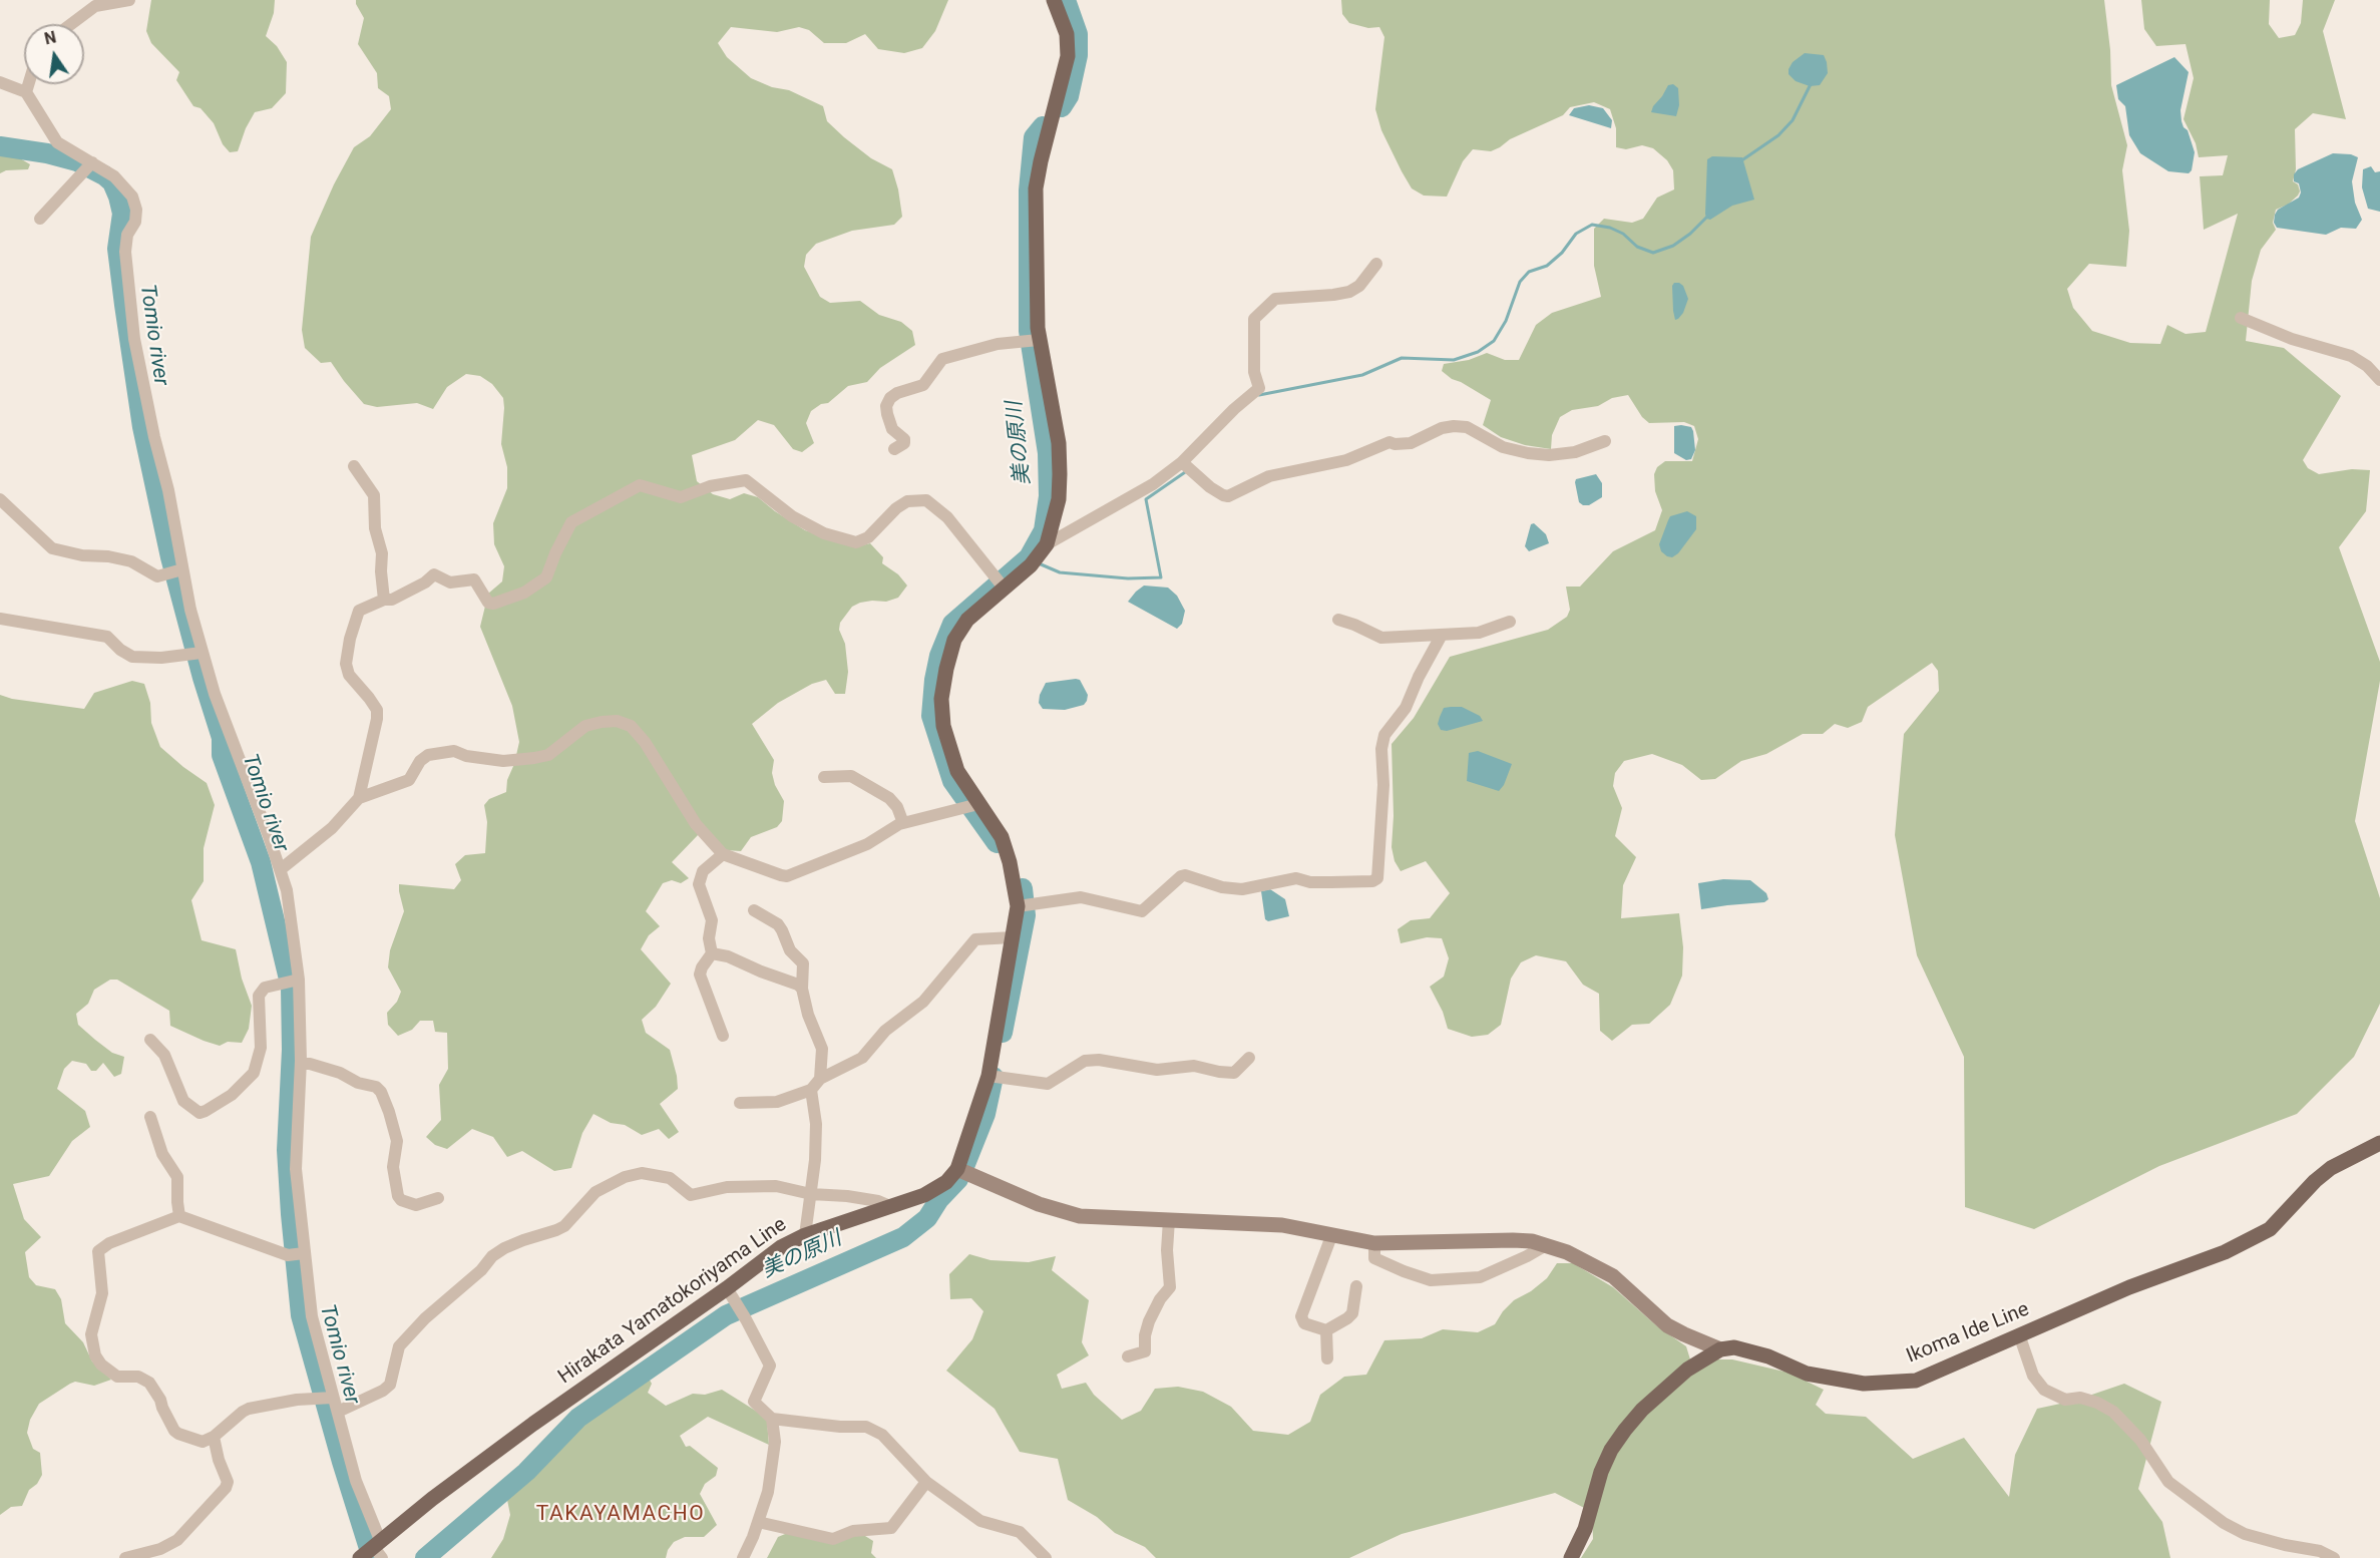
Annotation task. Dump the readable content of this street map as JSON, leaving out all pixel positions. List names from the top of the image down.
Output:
{
  "streets": {
    "main road": ["Hirakata Yamatokoriyama Line", "Ikoma Ide Line"]
  },
  "districts": ["TAKAYAMACHO"],
  "water": ["Tomio river", "美の原川"],
  "north": "top"
}
